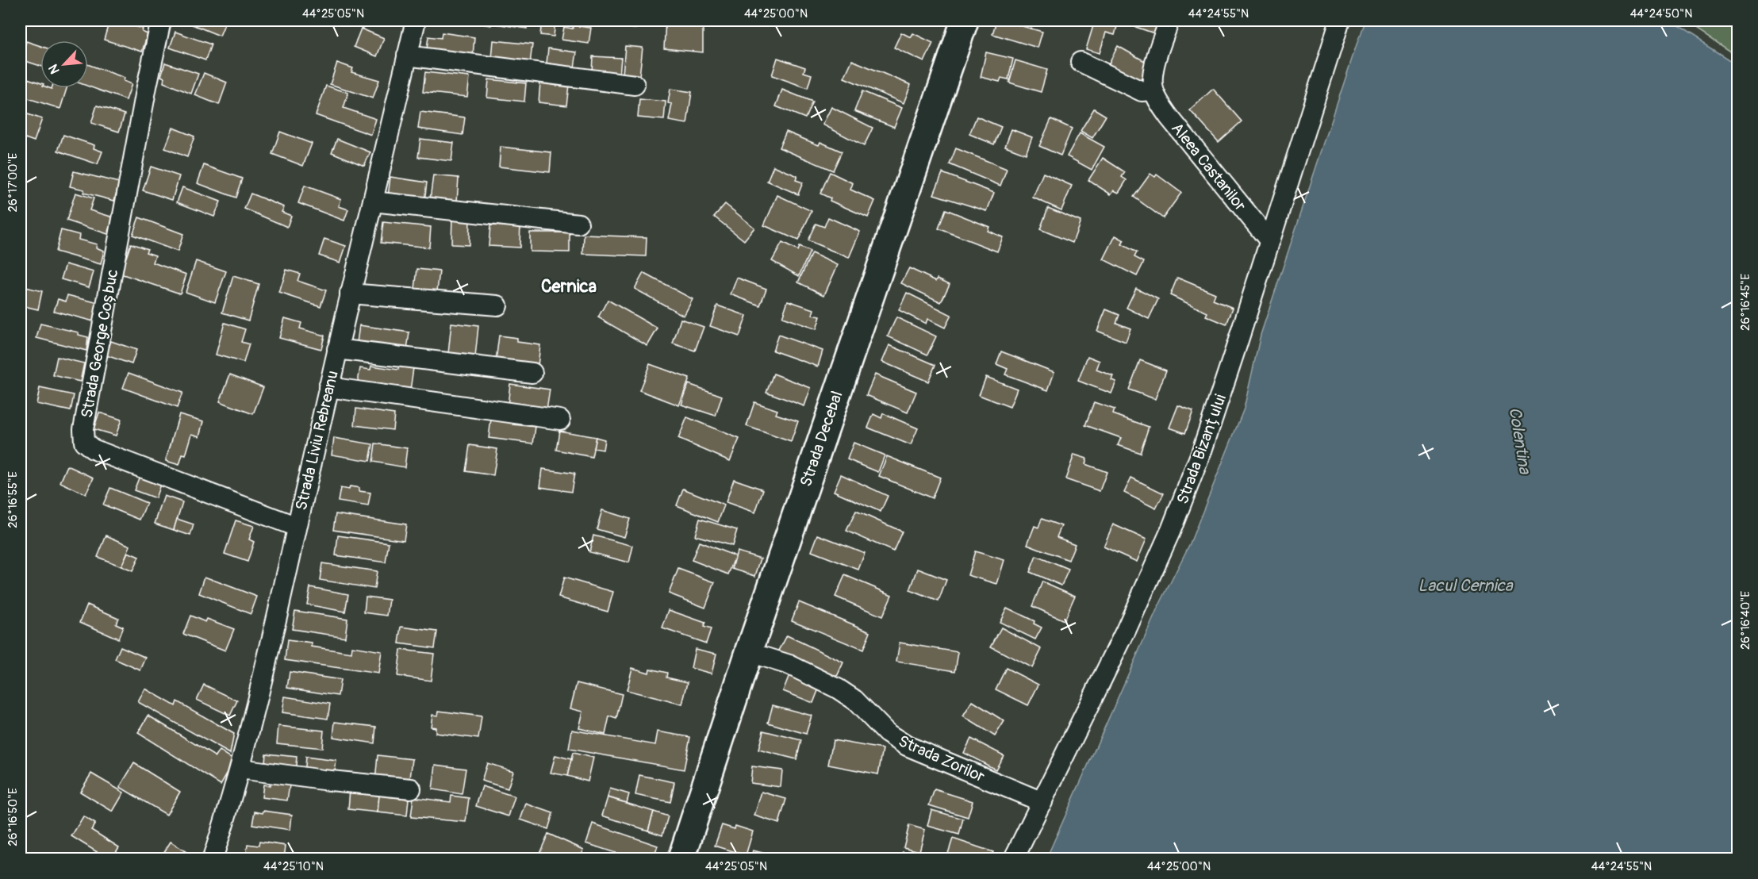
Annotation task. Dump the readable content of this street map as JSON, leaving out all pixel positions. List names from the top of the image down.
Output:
{
  "streets": {
    "main road": ["Strada Decebal"],
    "street": [
      "Aleea Castanilor",
      "Strada George Coșbuc",
      "Strada Liviu Rebreanu",
      "Strada Bizanțului",
      "Strada Zorilor"
    ]
  },
  "crossings": [
    ["Aleea Castanilor", "Strada Bizanțului"],
    ["Strada George Coșbuc", "Strada Liviu Rebreanu"],
    ["Strada Decebal", "Strada Zorilor"],
    ["Strada Bizanțului", "Strada Zorilor"]
  ],
  "districts": ["Cernica"],
  "water": ["Colentina", "Lacul Cernica"],
  "north": "bottom left",
  "coordinates": [
    "44°25'05\"N",
    "44°25'00\"N",
    "44°24'55\"N",
    "44°24'50\"N",
    "26°17'00\"E",
    "26°16'45\"E",
    "26°16'55\"E",
    "26°16'40\"E",
    "26°16'50\"E",
    "44°25'10\"N"
  ]
}
